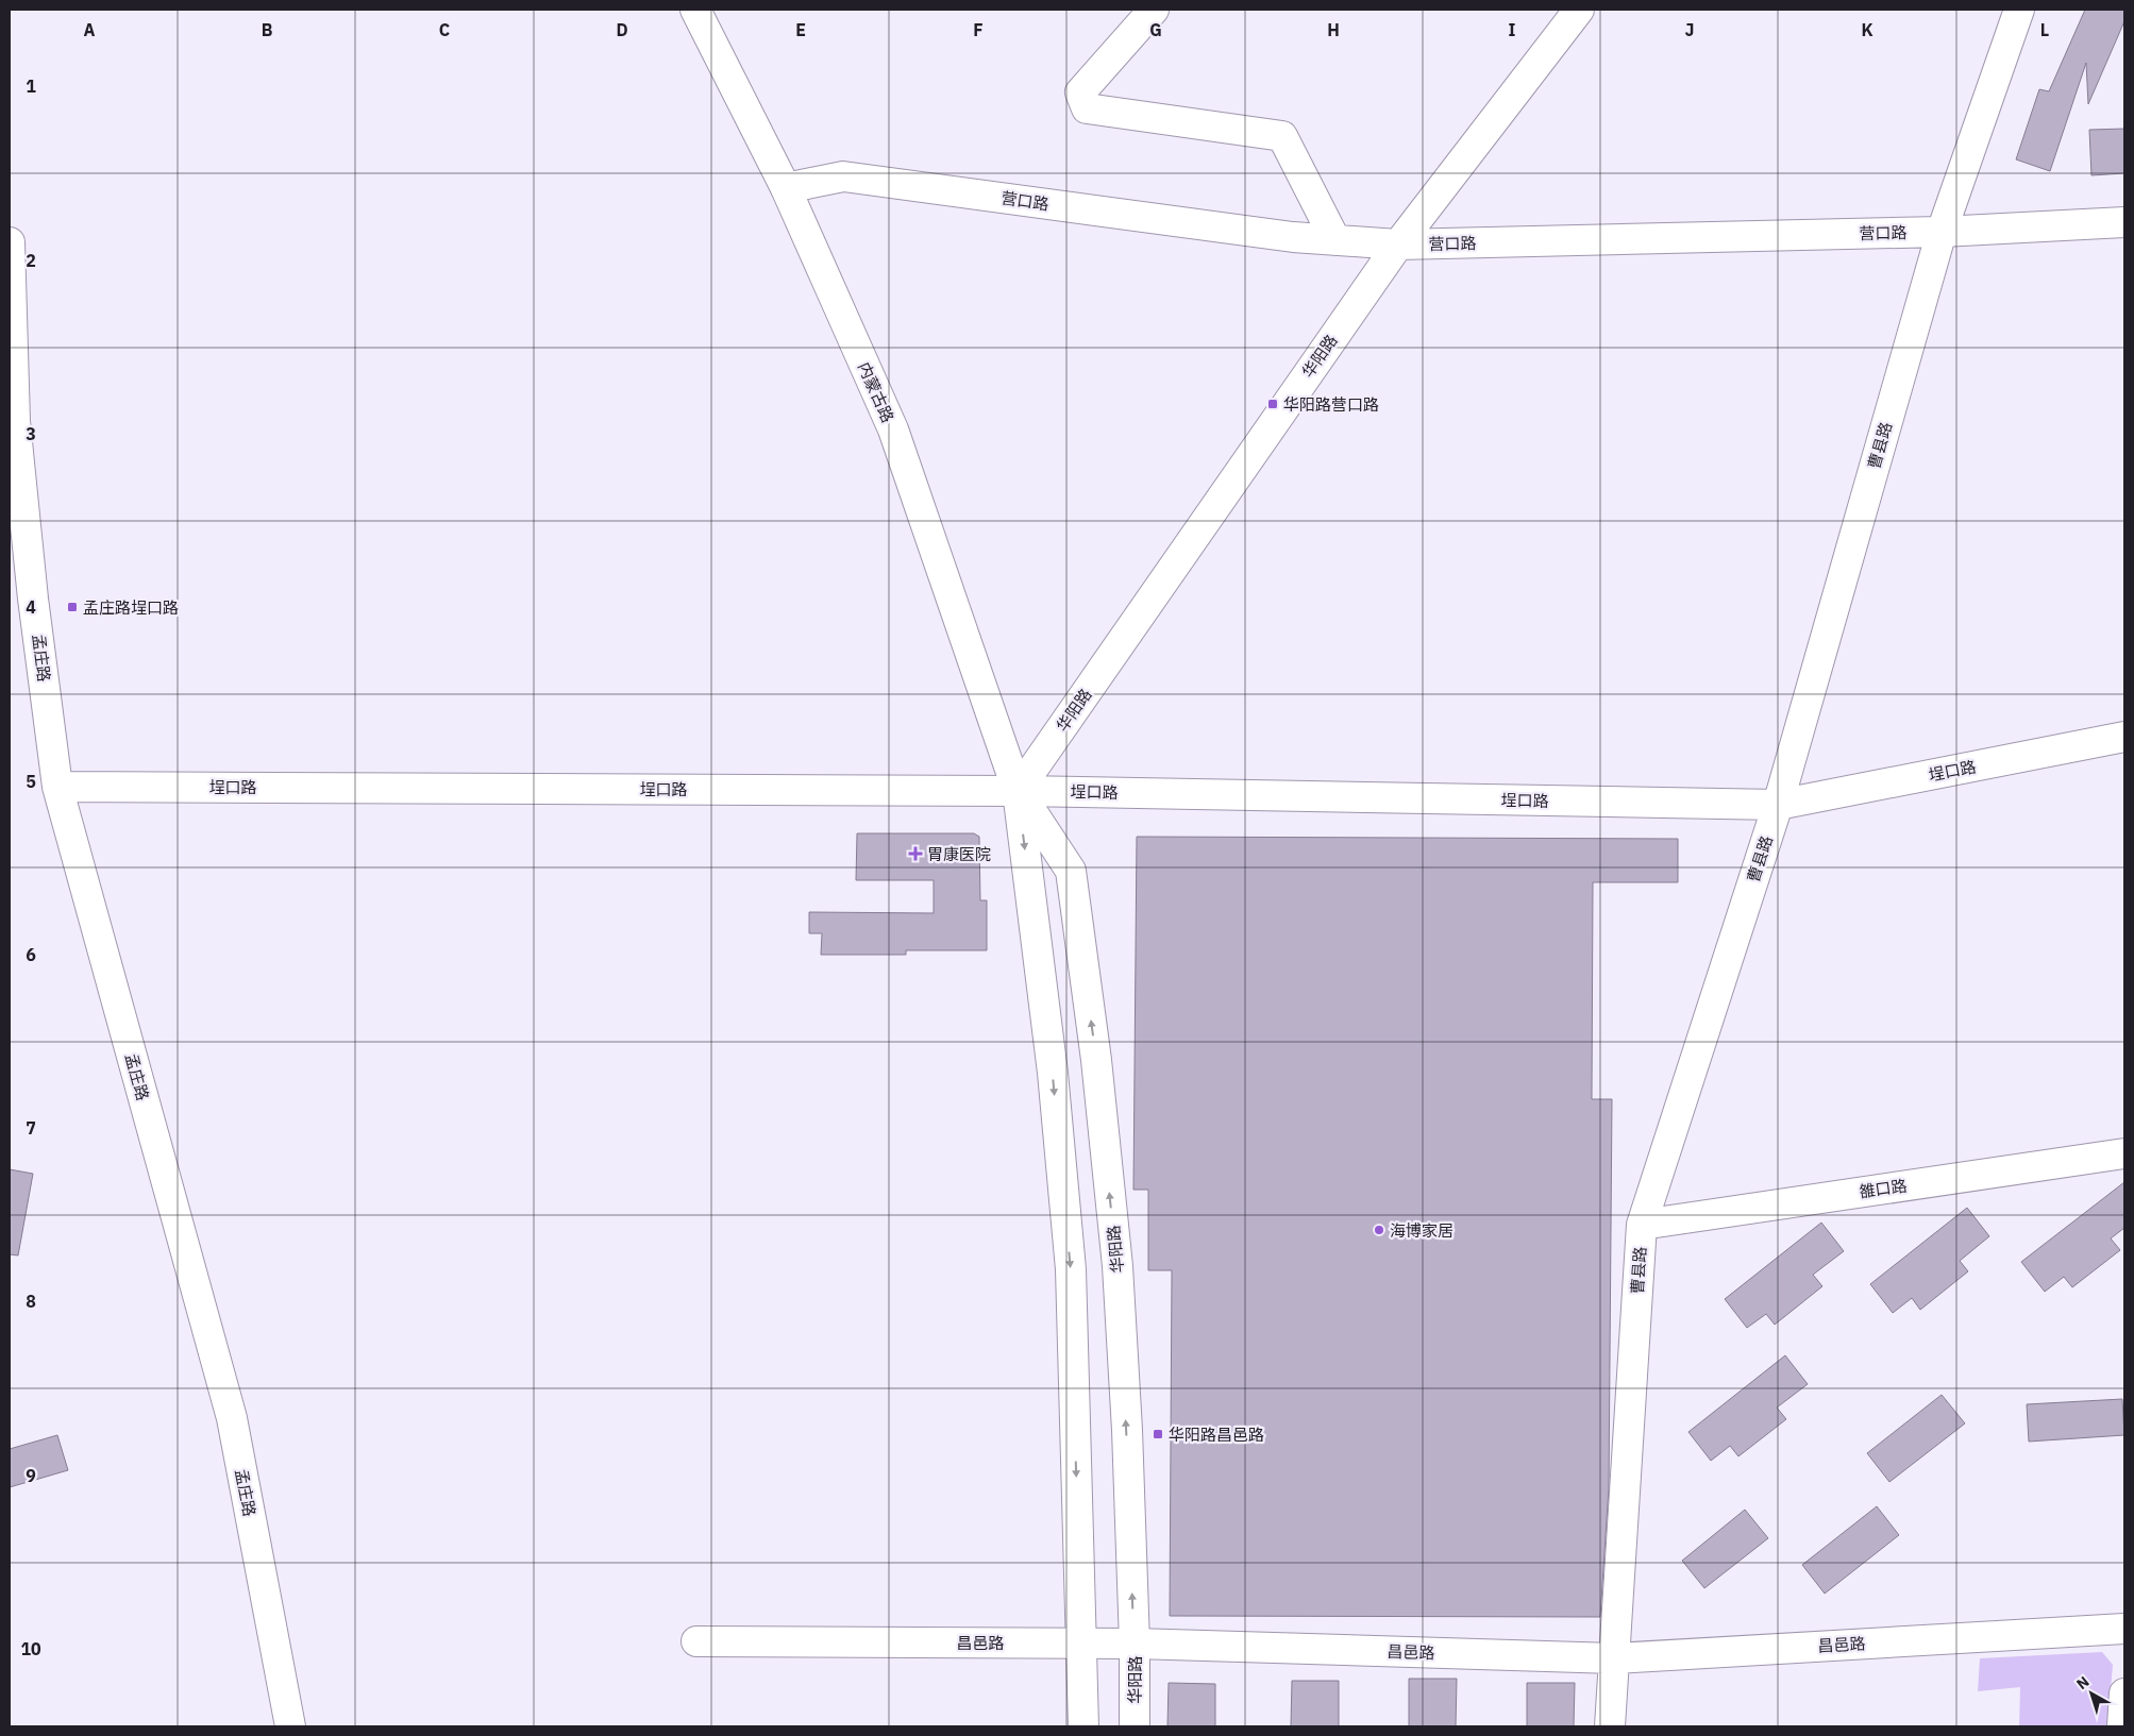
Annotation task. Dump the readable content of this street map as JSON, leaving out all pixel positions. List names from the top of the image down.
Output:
{
  "streets": {
    "street": [
      "营口路",
      "华阳路",
      "内蒙古路",
      "曹县路",
      "孟庄路",
      "埕口路",
      "雒口路",
      "昌邑路"
    ]
  },
  "crossings": [
    ["营口路", "华阳路"],
    ["营口路", "内蒙古路"],
    ["营口路", "曹县路"],
    ["华阳路", "内蒙古路"],
    ["华阳路", "埕口路"],
    ["华阳路", "昌邑路"],
    ["内蒙古路", "埕口路"],
    ["曹县路", "埕口路"],
    ["曹县路", "雒口路"],
    ["曹县路", "昌邑路"],
    ["孟庄路", "埕口路"]
  ],
  "places": {
    "transit": ["华阳路营口路", "孟庄路埕口路", "华阳路昌邑路"],
    "health": ["胃康医院"],
    "other": ["海博家居"]
  },
  "north": "top left",
  "grid": {
    "columns": [
      "A",
      "B",
      "C",
      "D",
      "E",
      "F",
      "G",
      "H",
      "I",
      "J",
      "K",
      "L"
    ],
    "rows": [
      "1",
      "2",
      "3",
      "4",
      "5",
      "6",
      "7",
      "8",
      "9",
      "10"
    ]
  }
}
